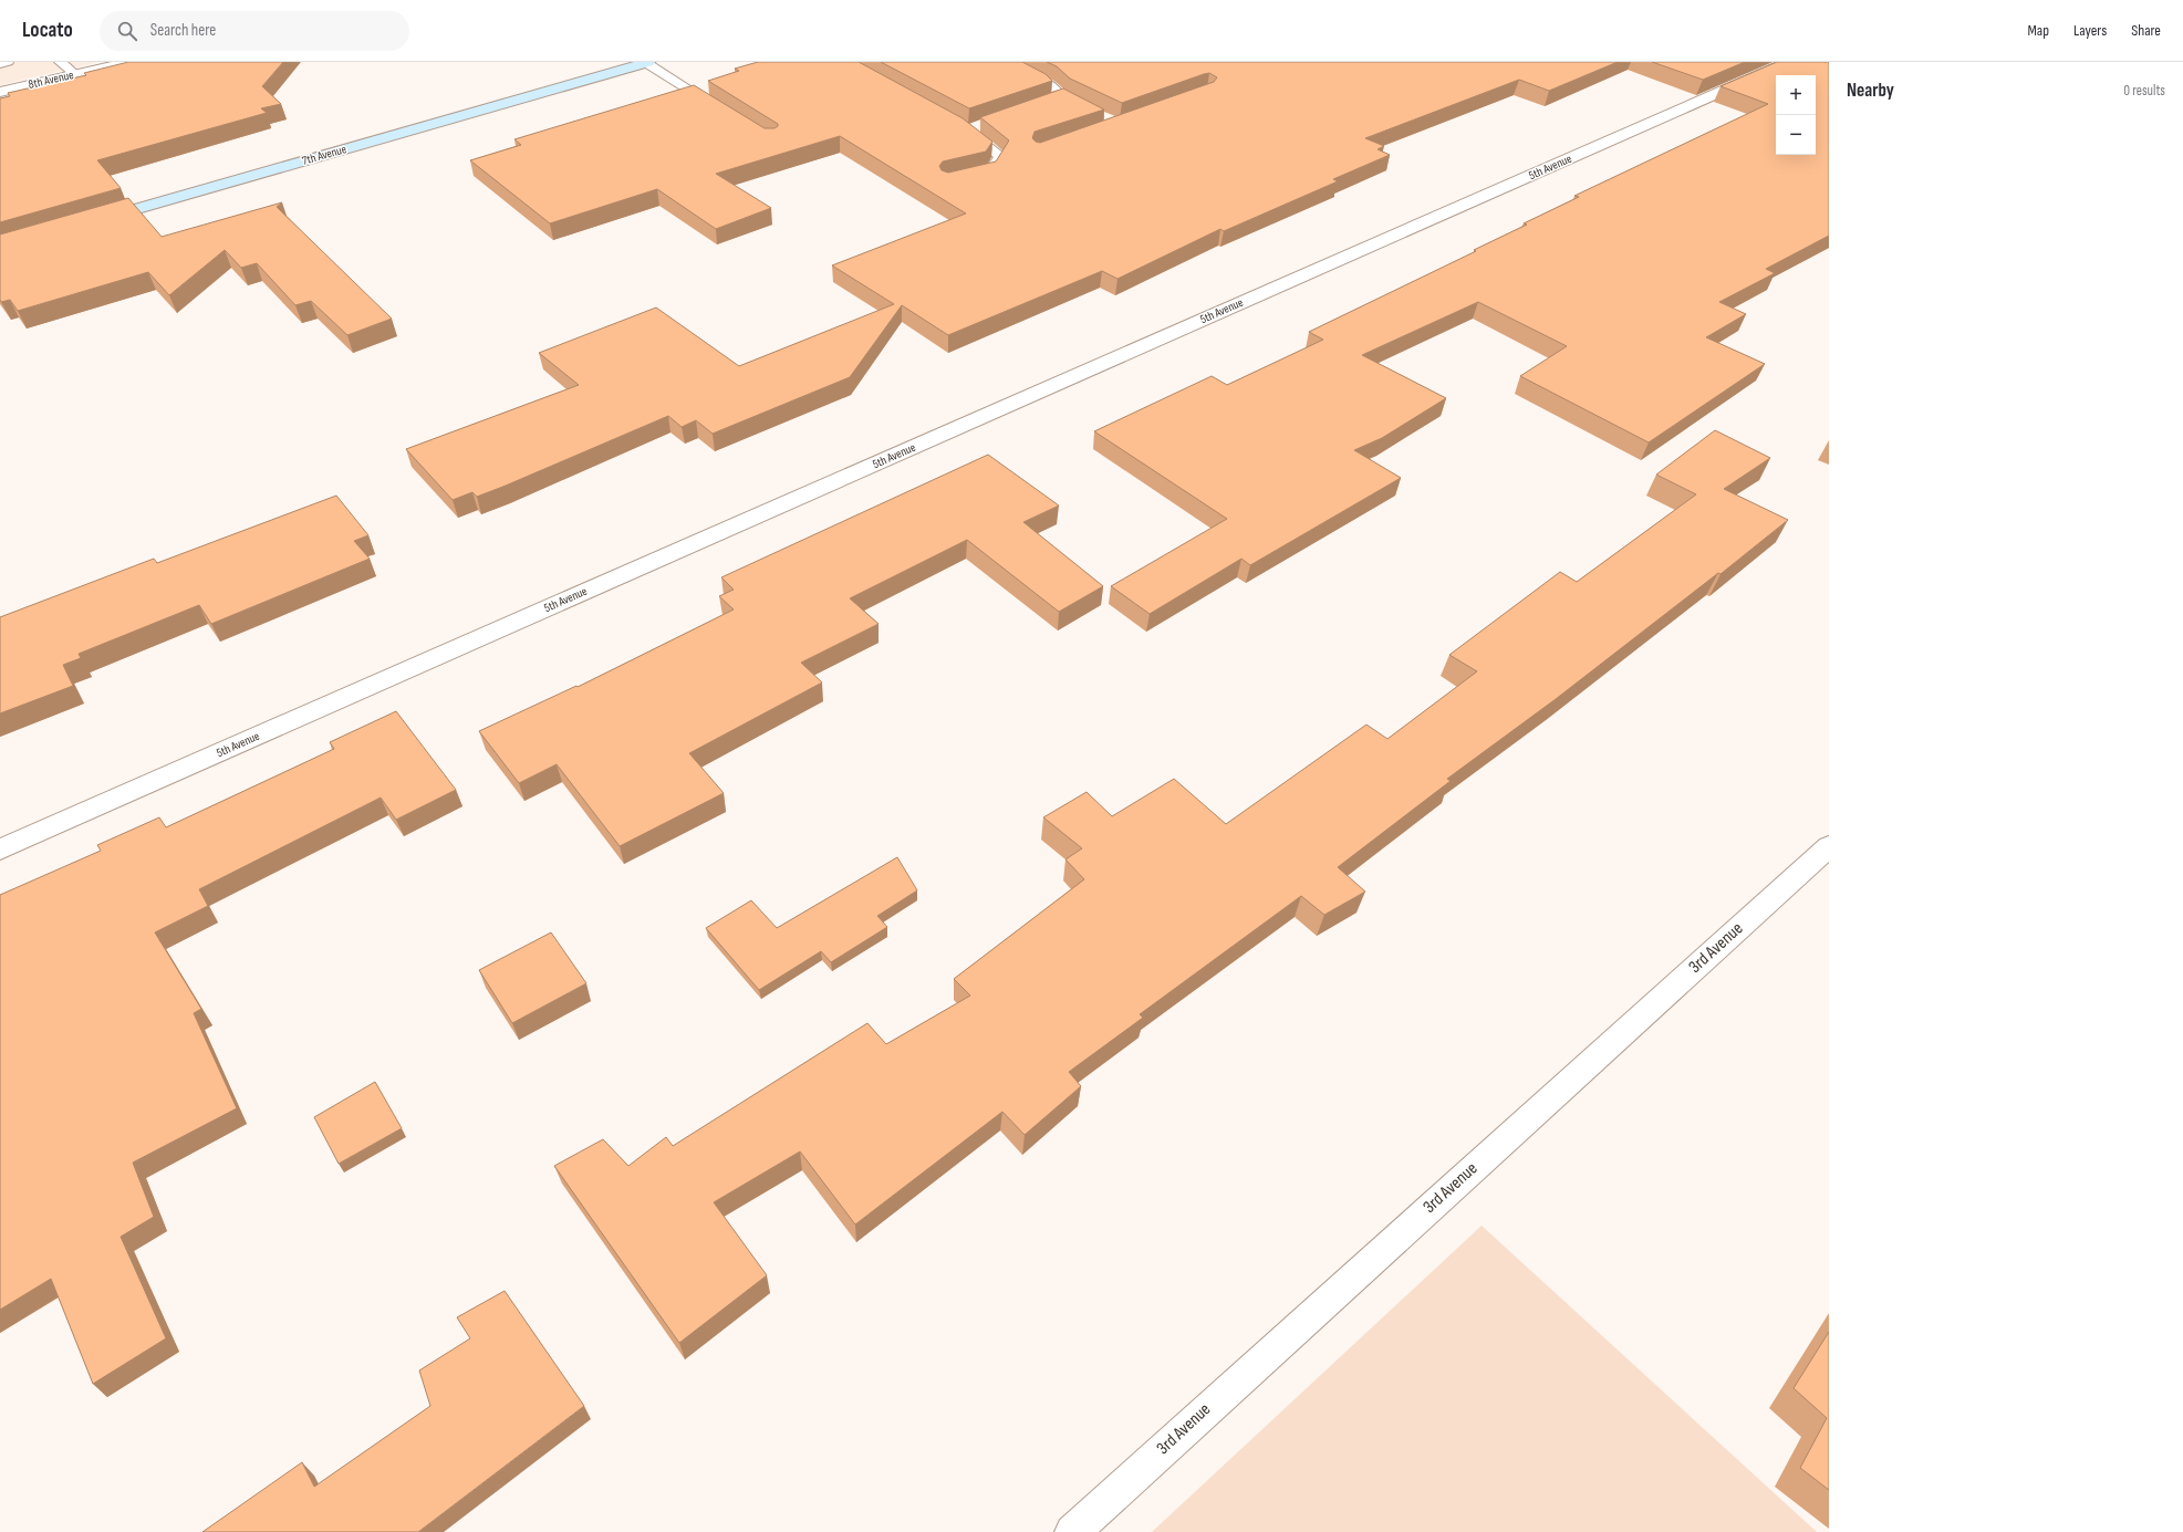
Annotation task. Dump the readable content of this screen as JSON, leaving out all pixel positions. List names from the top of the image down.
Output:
{
  "streets": {
    "street": [
      "8th Avenue",
      "7th Avenue",
      "5th Avenue",
      "3rd Avenue"
    ]
  },
  "page": {
    "header": "Locato",
    "search": "Search here",
    "nav": ["Map", "Layers", "Share"],
    "heading": ["Nearby", "0 results"],
    "map_buttons": ["+", "−"]
  }
}
